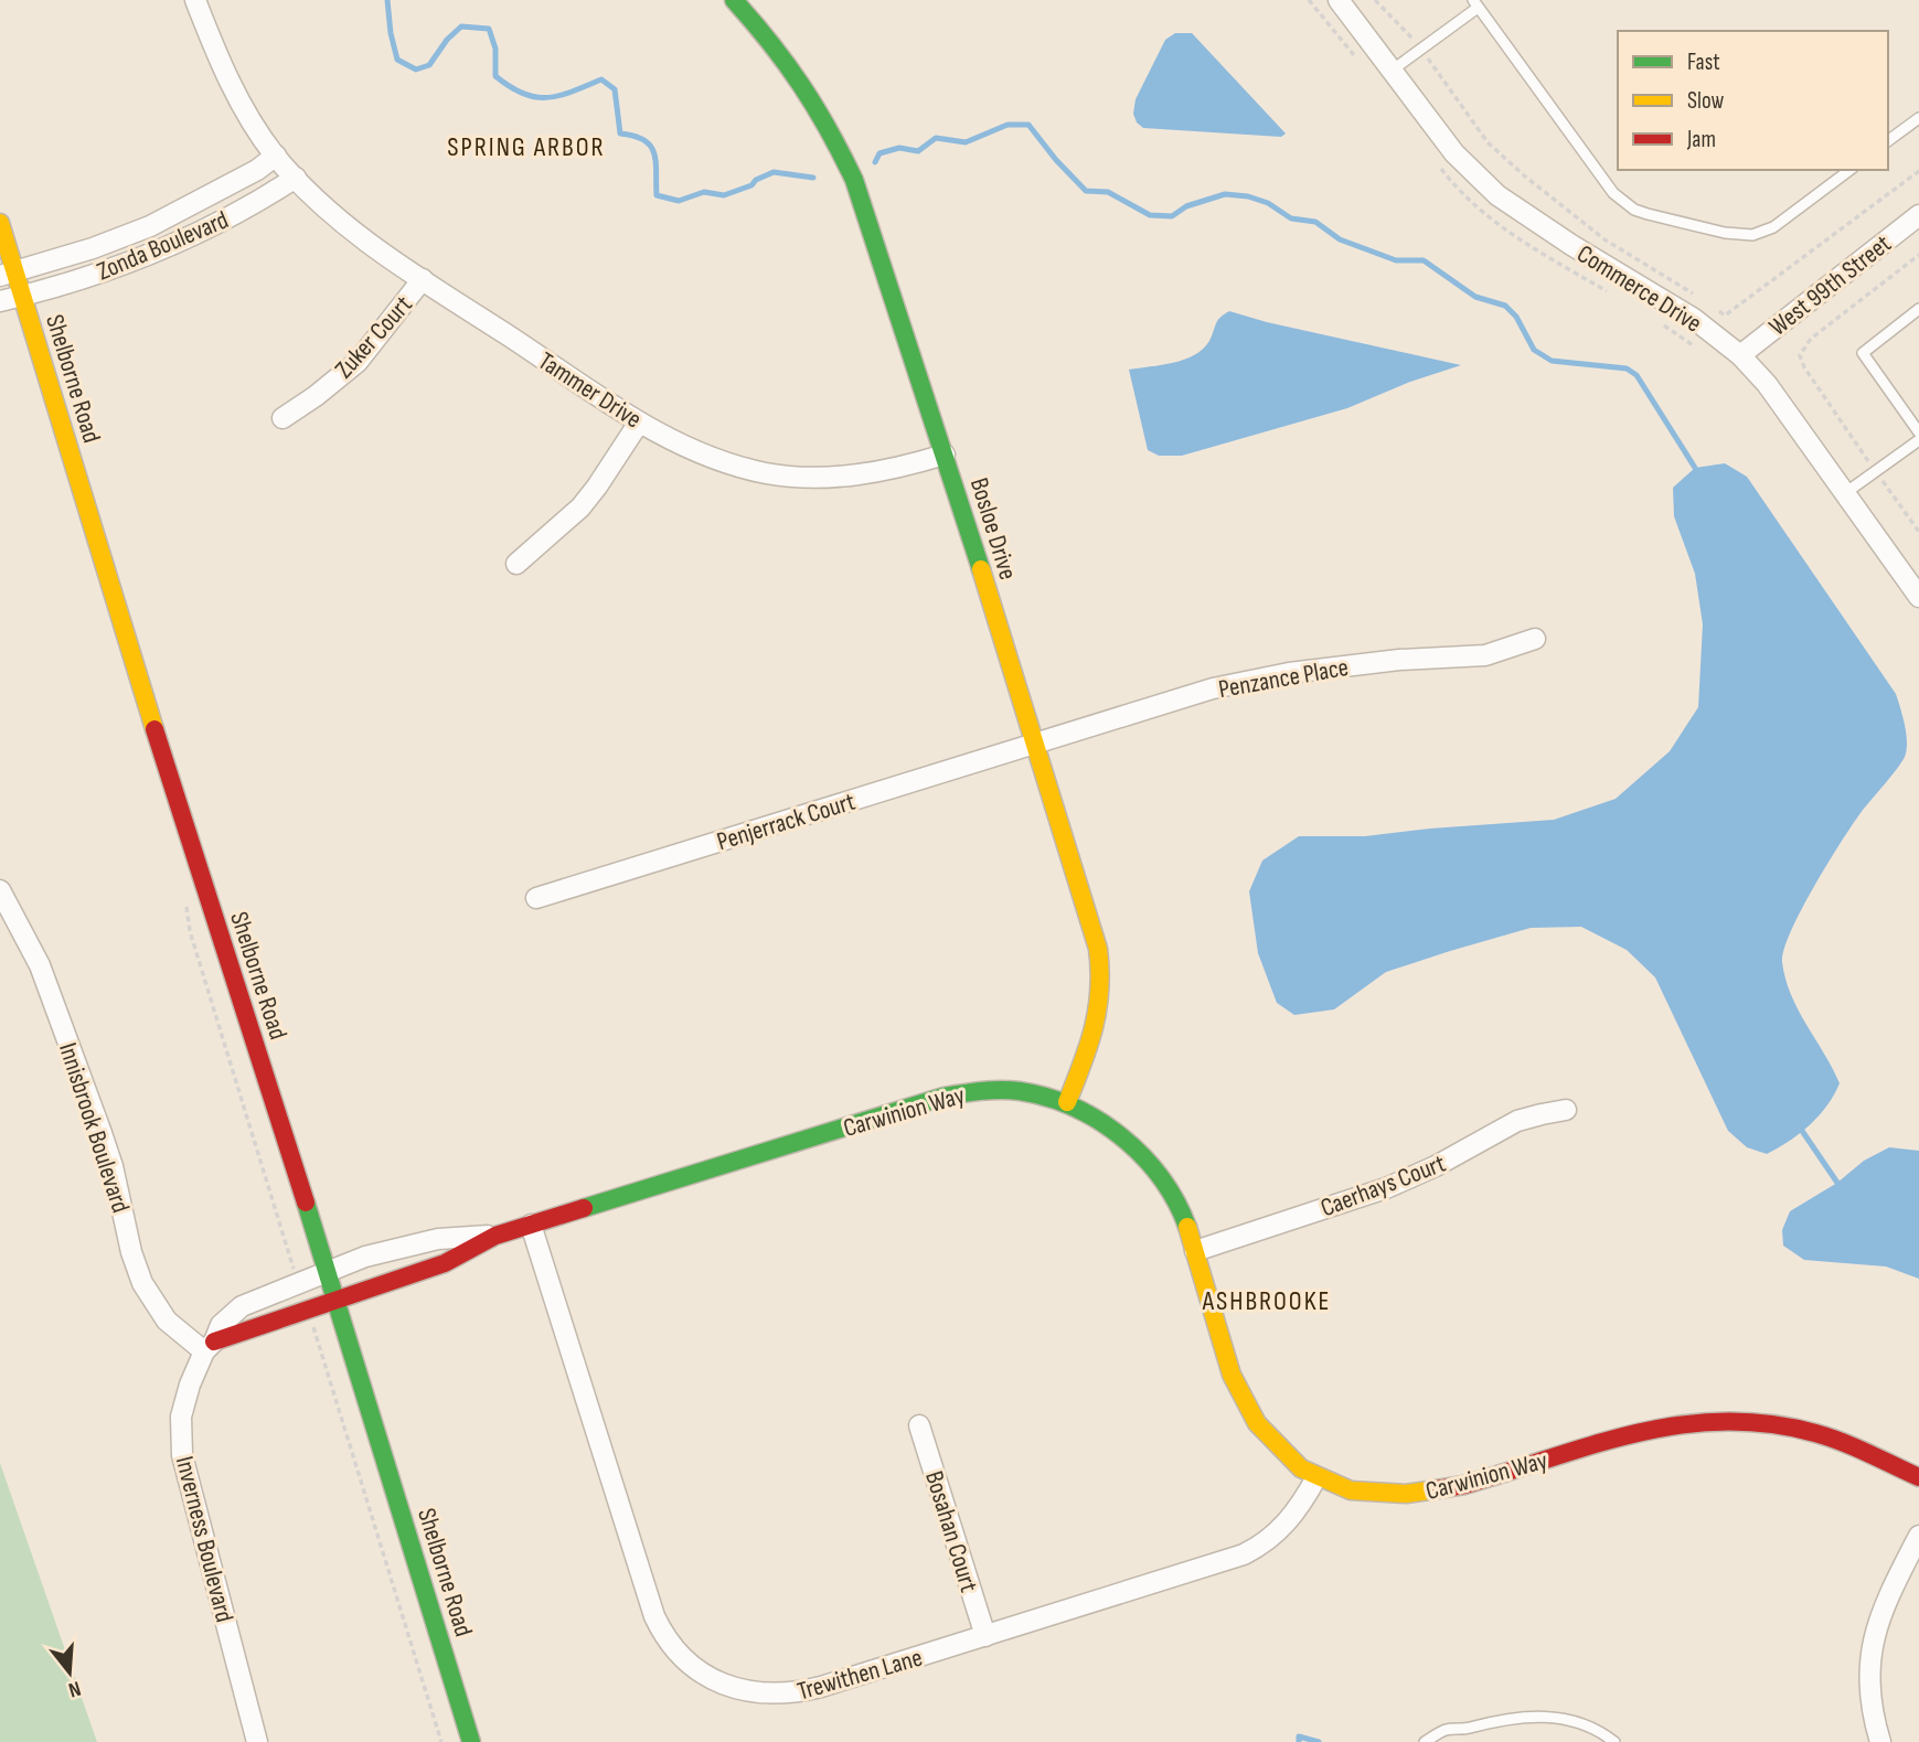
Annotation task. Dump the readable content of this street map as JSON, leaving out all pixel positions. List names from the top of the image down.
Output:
{
  "streets": {
    "street": [
      "Zonda Boulevard",
      "West 99th Street",
      "Commerce Drive",
      "Zuker Court",
      "Shelborne Road",
      "Tammer Drive",
      "Bosloe Drive",
      "Penzance Place",
      "Penjerrack Court",
      "Carwinion Way",
      "Innisbrook Boulevard",
      "Caerhays Court",
      "Bosahan Court",
      "Inverness Boulevard",
      "Trewithen Lane"
    ]
  },
  "crossings": [
    ["Zonda Boulevard", "Shelborne Road"],
    ["Zonda Boulevard", "Tammer Drive"],
    ["West 99th Street", "Commerce Drive"],
    ["Zuker Court", "Tammer Drive"],
    ["Shelborne Road", "Carwinion Way"],
    ["Shelborne Road", "Inverness Boulevard"],
    ["Tammer Drive", "Bosloe Drive"],
    ["Bosloe Drive", "Penzance Place"],
    ["Bosloe Drive", "Penjerrack Court"],
    ["Bosloe Drive", "Carwinion Way"],
    ["Penzance Place", "Penjerrack Court"],
    ["Carwinion Way", "Caerhays Court"],
    ["Carwinion Way", "Inverness Boulevard"],
    ["Carwinion Way", "Trewithen Lane"],
    ["Innisbrook Boulevard", "Inverness Boulevard"],
    ["Bosahan Court", "Trewithen Lane"]
  ],
  "districts": ["SPRING ARBOR", "ASHBROOKE"],
  "legend": ["Fast", "Slow", "Jam"],
  "north": "bottom"
}
